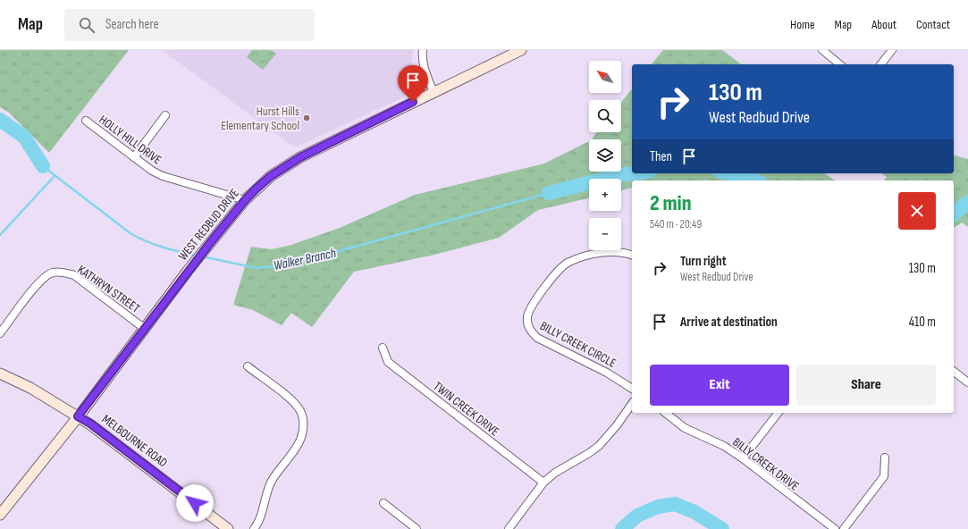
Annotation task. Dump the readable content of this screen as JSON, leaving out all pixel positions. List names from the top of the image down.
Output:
{
  "streets": {
    "street": [
      "HOLLY HILL DRIVE",
      "WEST REDBUD DRIVE",
      "KATHRYN STREET",
      "BILLY CREEK CIRCLE",
      "TWIN CREEK DRIVE",
      "MELBOURNE ROAD",
      "BILLY CREEK DRIVE"
    ]
  },
  "crossings": [
    ["HOLLY HILL DRIVE", "WEST REDBUD DRIVE"],
    ["WEST REDBUD DRIVE", "KATHRYN STREET"],
    ["WEST REDBUD DRIVE", "MELBOURNE ROAD"]
  ],
  "water": ["Walker Branch"],
  "places": ["Hurst Hills Elementary School"],
  "north": "top left",
  "page": {
    "header": "Map",
    "search": "Search here",
    "nav": [
      "Home",
      "Map",
      "About",
      "Contact"
    ],
    "map_buttons": ["+", "−"],
    "turn": ["130 m", "West Redbud Drive"],
    "then": "Then",
    "heading": ["2 min", "540 m · 20:49"],
    "list": [
      {
        "name": "Turn right",
        "note": "West Redbud Drive",
        "value": "130 m"
      },
      {
        "name": "Arrive at destination",
        "value": "410 m"
      }
    ],
    "buttons": ["Exit", "Share"]
  }
}
